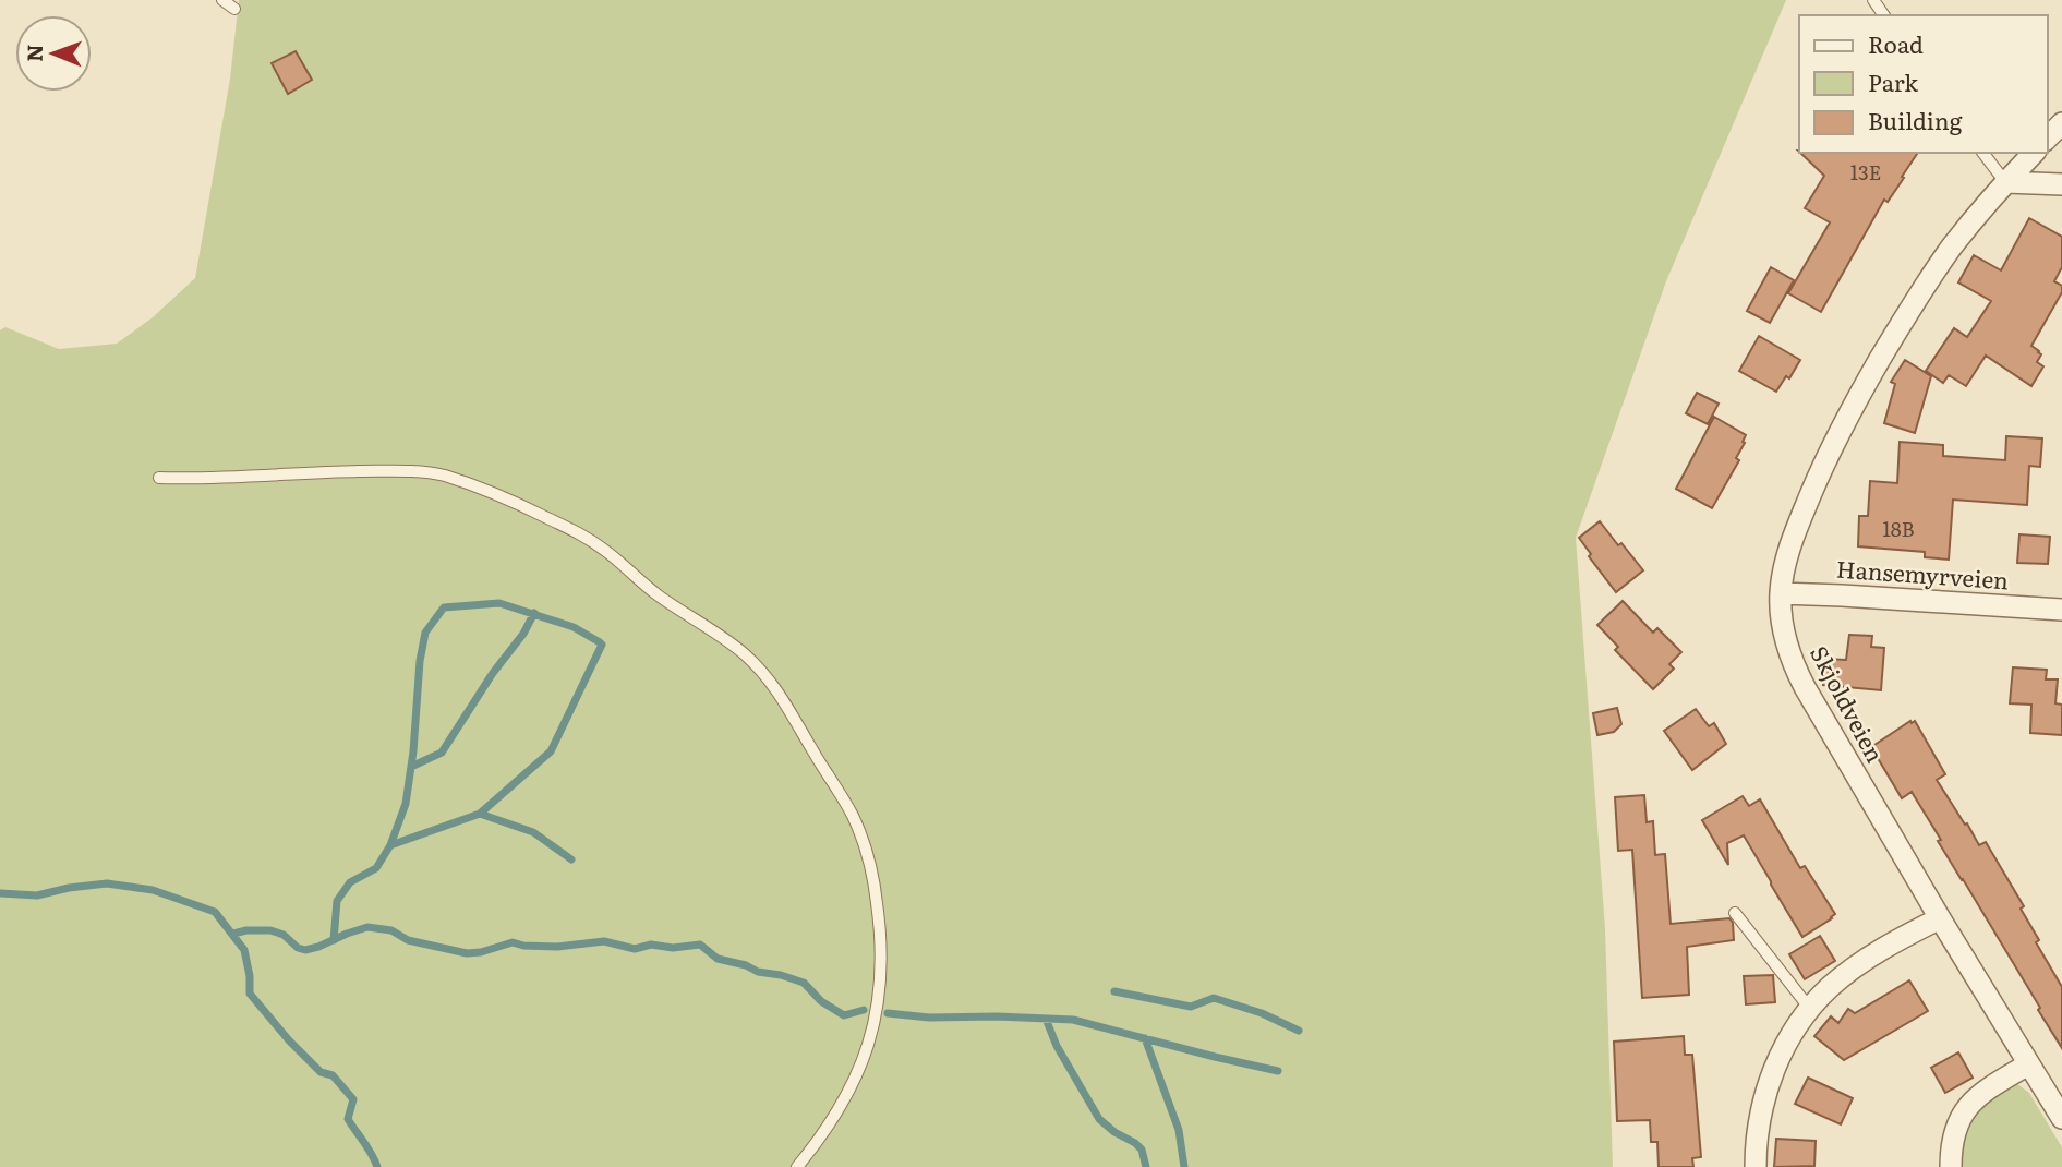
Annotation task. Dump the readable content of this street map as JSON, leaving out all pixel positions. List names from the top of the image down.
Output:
{
  "streets": {
    "street": ["Hansemyrveien", "Skjoldveien"]
  },
  "crossings": [
    ["Hansemyrveien", "Skjoldveien"]
  ],
  "house_numbers": ["13E", "18B"],
  "legend": ["Road", "Park", "Building"],
  "north": "left"
}
